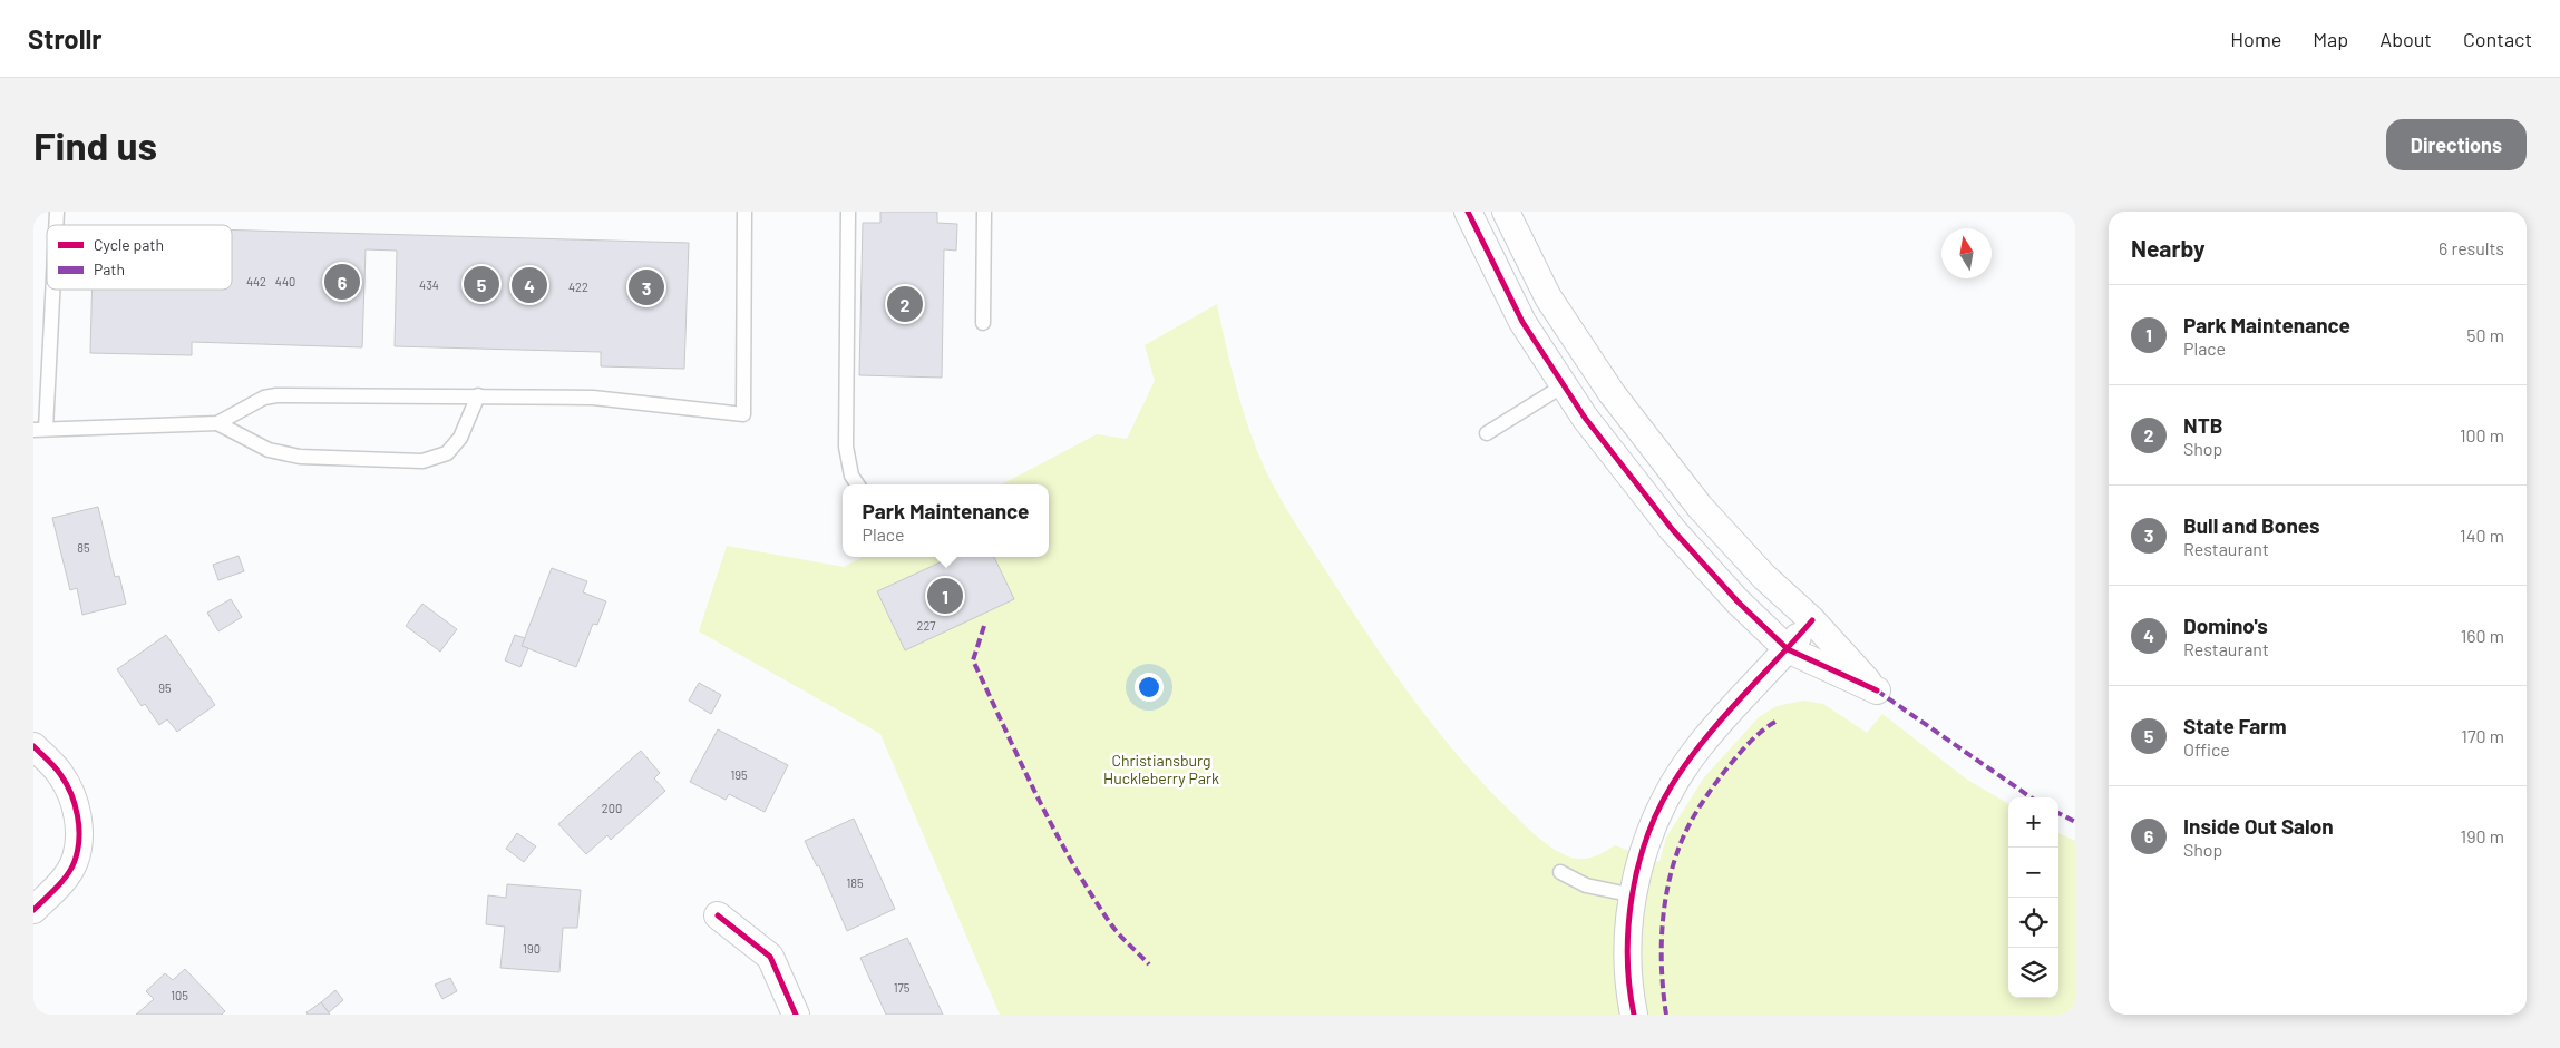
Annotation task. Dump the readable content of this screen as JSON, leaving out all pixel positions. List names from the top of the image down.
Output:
{
  "parks": ["Christiansburg Huckleberry Park"],
  "house_numbers": [
    "442",
    "440",
    "434",
    "422",
    "85",
    "227",
    "95",
    "195",
    "200",
    "185",
    "190",
    "175",
    "105"
  ],
  "legend": ["Cycle path", "Path"],
  "north": "top",
  "page": {
    "header": "Strollr",
    "nav": [
      "Home",
      "Map",
      "About",
      "Contact"
    ],
    "buttons": "Directions",
    "title": "Find us",
    "heading": ["Nearby", "6 results"],
    "pins": [
      "6",
      "5",
      "4",
      "3",
      "2",
      "1"
    ],
    "list": [
      {
        "mark": "1",
        "name": "Park Maintenance",
        "note": "Place",
        "value": "50 m"
      },
      {
        "mark": "2",
        "name": "NTB",
        "note": "Shop",
        "value": "100 m"
      },
      {
        "mark": "3",
        "name": "Bull and Bones",
        "note": "Restaurant",
        "value": "140 m"
      },
      {
        "mark": "4",
        "name": "Domino's",
        "note": "Restaurant",
        "value": "160 m"
      },
      {
        "mark": "5",
        "name": "State Farm",
        "note": "Office",
        "value": "170 m"
      },
      {
        "mark": "6",
        "name": "Inside Out Salon",
        "note": "Shop",
        "value": "190 m"
      }
    ],
    "popup": ["Park Maintenance", "Place"],
    "map_buttons": ["+", "−"]
  }
}
